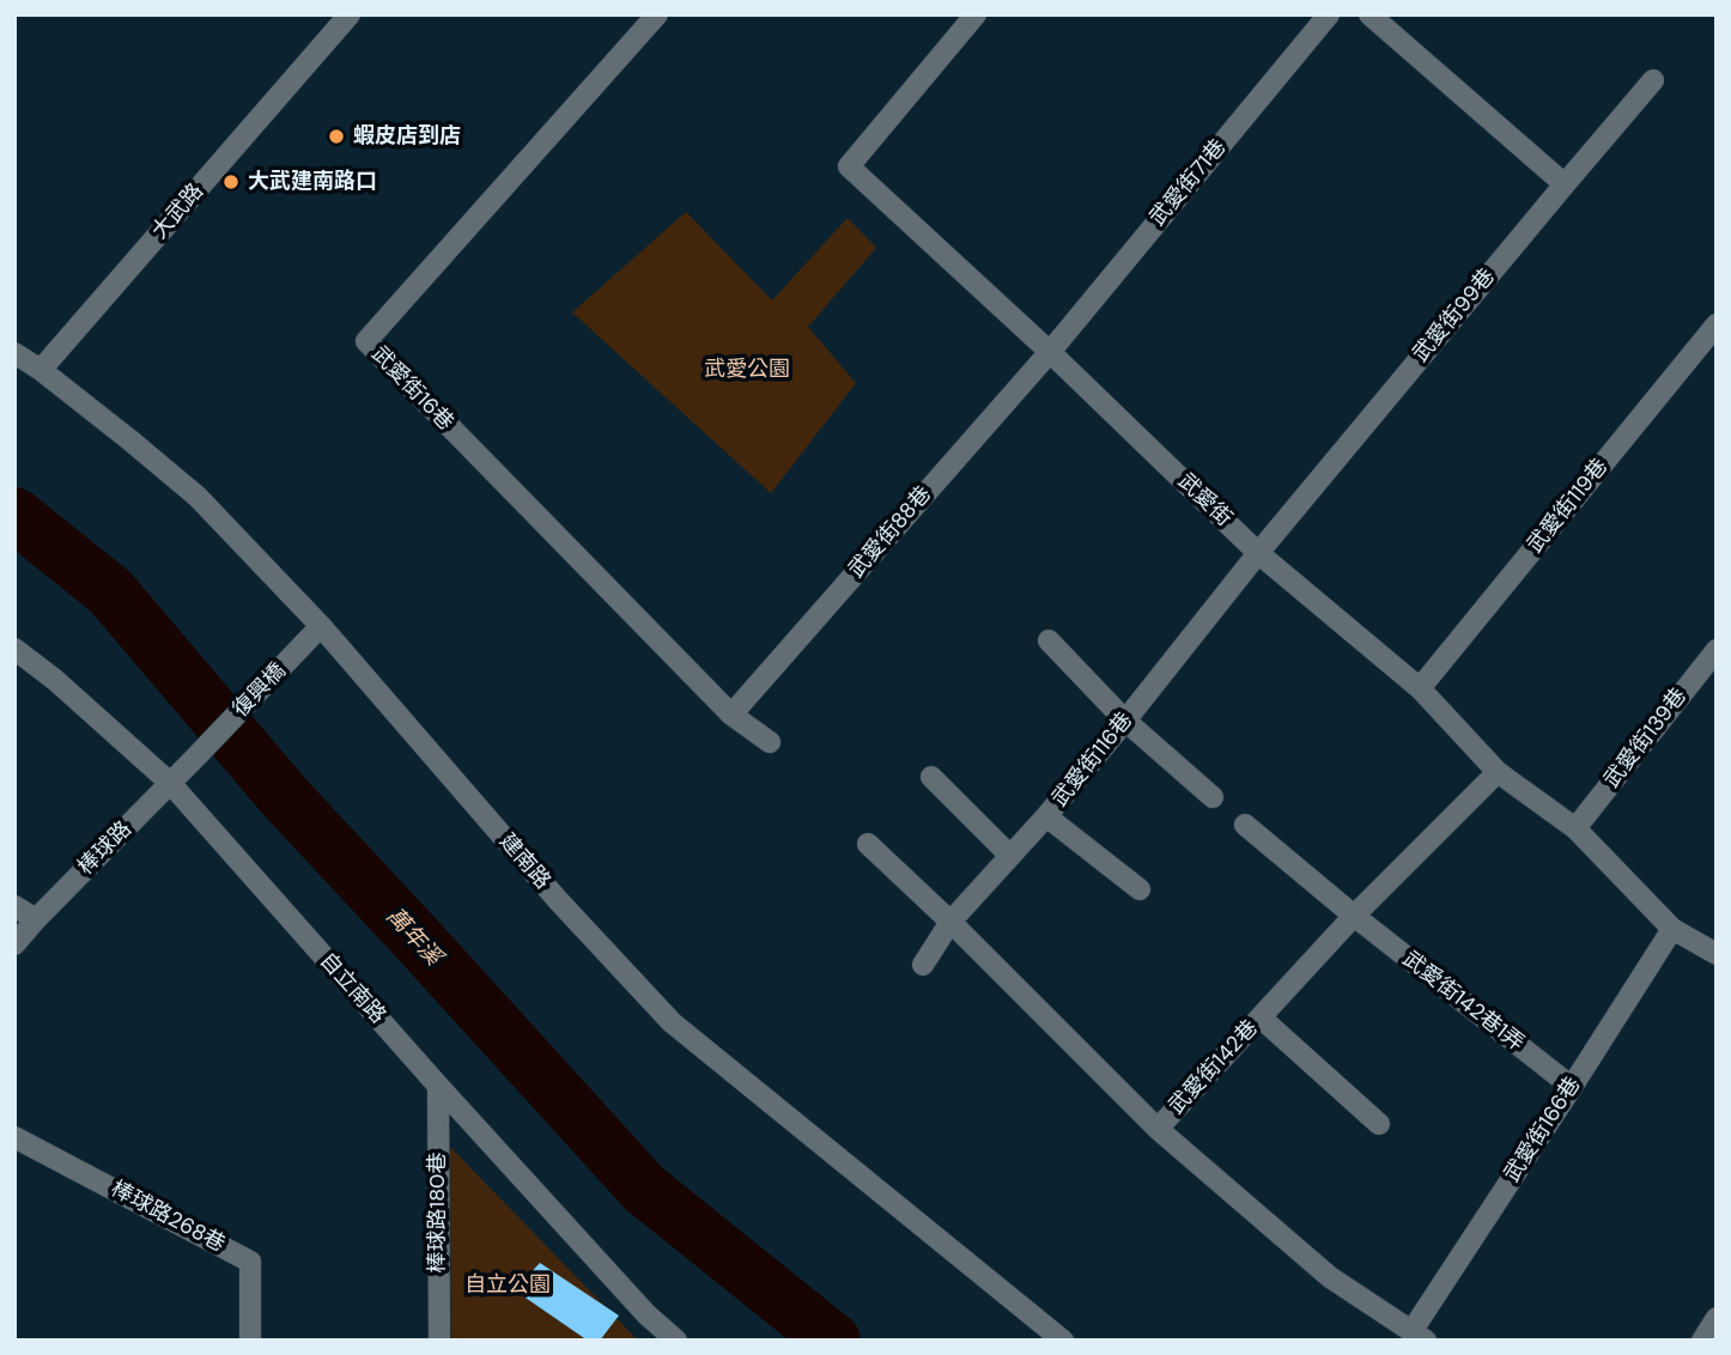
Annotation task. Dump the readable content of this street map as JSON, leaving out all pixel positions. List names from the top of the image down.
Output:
{
  "streets": {
    "street": [
      "武愛街71巷",
      "大武路",
      "武愛街99巷",
      "武愛街16巷",
      "武愛街",
      "武愛街119巷",
      "武愛街88巷",
      "復興橋",
      "武愛街139巷",
      "武愛街116巷",
      "棒球路",
      "建南路",
      "自立南路",
      "武愛街142巷1弄",
      "武愛街142巷",
      "武愛街166巷",
      "棒球路180巷",
      "棒球路268巷"
    ]
  },
  "crossings": [
    ["武愛街71巷", "武愛街"],
    ["武愛街71巷", "武愛街88巷"],
    ["大武路", "建南路"],
    ["武愛街99巷", "武愛街"],
    ["武愛街99巷", "武愛街116巷"],
    ["武愛街16巷", "武愛街88巷"],
    ["武愛街", "武愛街119巷"],
    ["武愛街", "武愛街88巷"],
    ["武愛街", "武愛街139巷"],
    ["武愛街", "武愛街116巷"],
    ["武愛街", "武愛街142巷"],
    ["武愛街", "武愛街166巷"],
    ["復興橋", "棒球路"],
    ["復興橋", "建南路"],
    ["棒球路", "自立南路"],
    ["自立南路", "棒球路180巷"],
    ["武愛街142巷1弄", "武愛街142巷"],
    ["武愛街142巷1弄", "武愛街166巷"],
    ["武愛街142巷", "武愛街166巷"]
  ],
  "water": ["萬年溪"],
  "parks": ["武愛公園", "自立公園"],
  "places": ["蝦皮店到店", "大武建南路口"]
}
